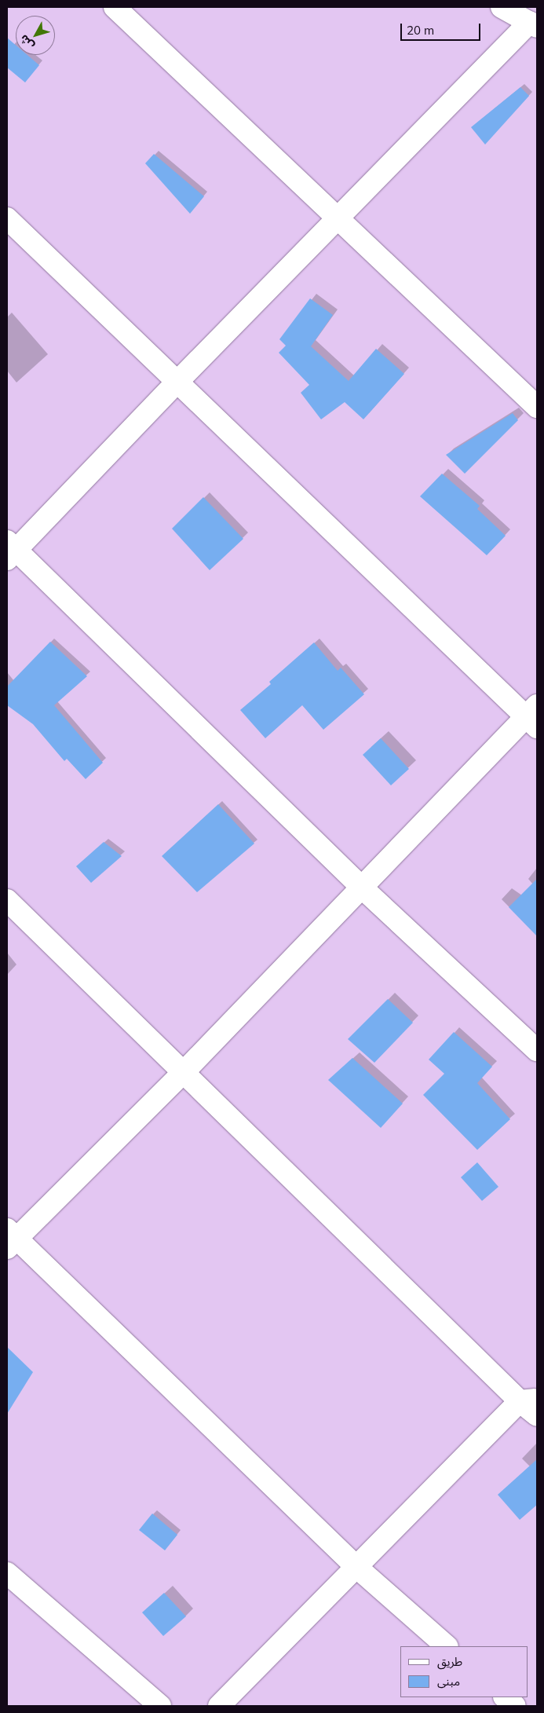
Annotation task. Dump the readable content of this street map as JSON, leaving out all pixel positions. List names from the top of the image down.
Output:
{
  "legend": ["طريق", "مبنى"],
  "scale_bar": "20 m",
  "north": "bottom left"
}
